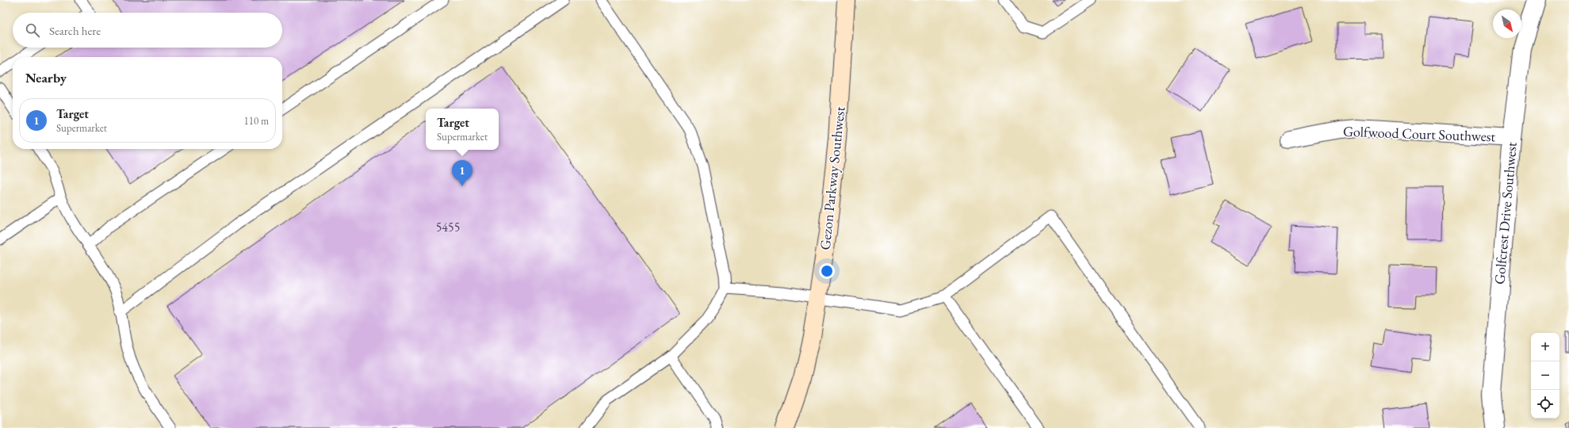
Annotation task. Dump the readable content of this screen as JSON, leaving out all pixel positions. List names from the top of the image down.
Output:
{
  "streets": {
    "main road": ["Gezon Parkway Southwest"],
    "street": ["Golfwood Court Southwest", "Golfcrest Drive Southwest"]
  },
  "crossings": [
    ["Golfwood Court Southwest", "Golfcrest Drive Southwest"]
  ],
  "house_numbers": ["5455"],
  "north": "bottom right",
  "page": {
    "search": "Search here",
    "heading": "Nearby",
    "list": [
      {
        "mark": "1",
        "name": "Target",
        "note": "Supermarket",
        "value": "110 m"
      }
    ],
    "popup": ["Target", "Supermarket"],
    "pins": "1",
    "map_buttons": ["+", "−"]
  }
}
